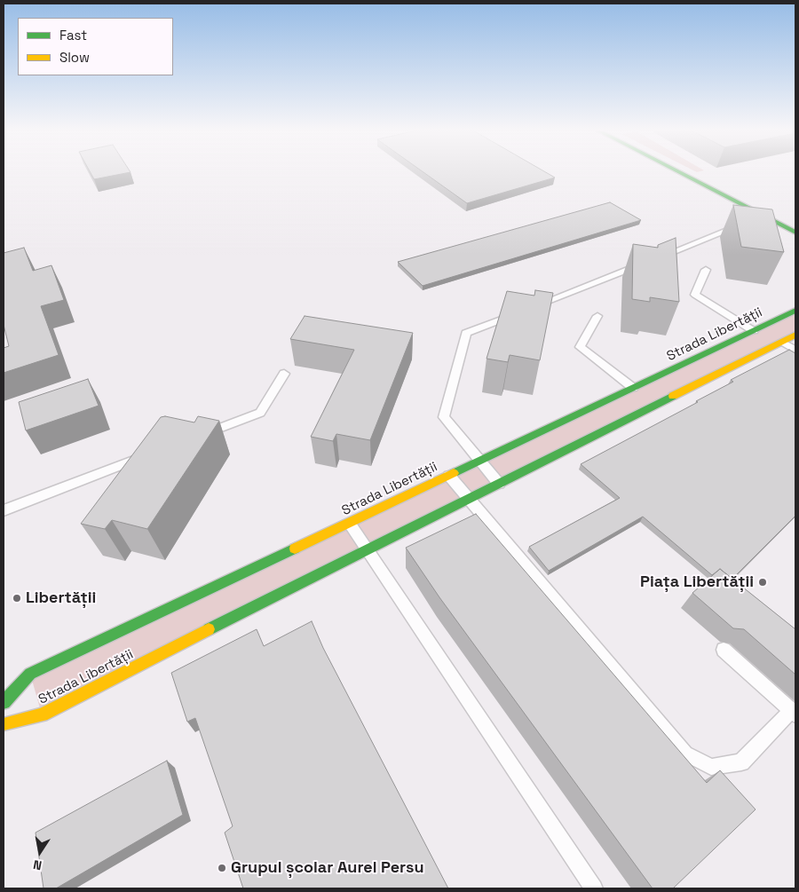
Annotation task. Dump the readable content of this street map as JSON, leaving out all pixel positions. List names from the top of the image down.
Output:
{
  "streets": {
    "main road": ["Strada Libertății"]
  },
  "places": ["Piața Libertății", "Libertății", "Grupul școlar Aurel Persu"],
  "legend": ["Fast", "Slow"],
  "north": "bottom"
}
